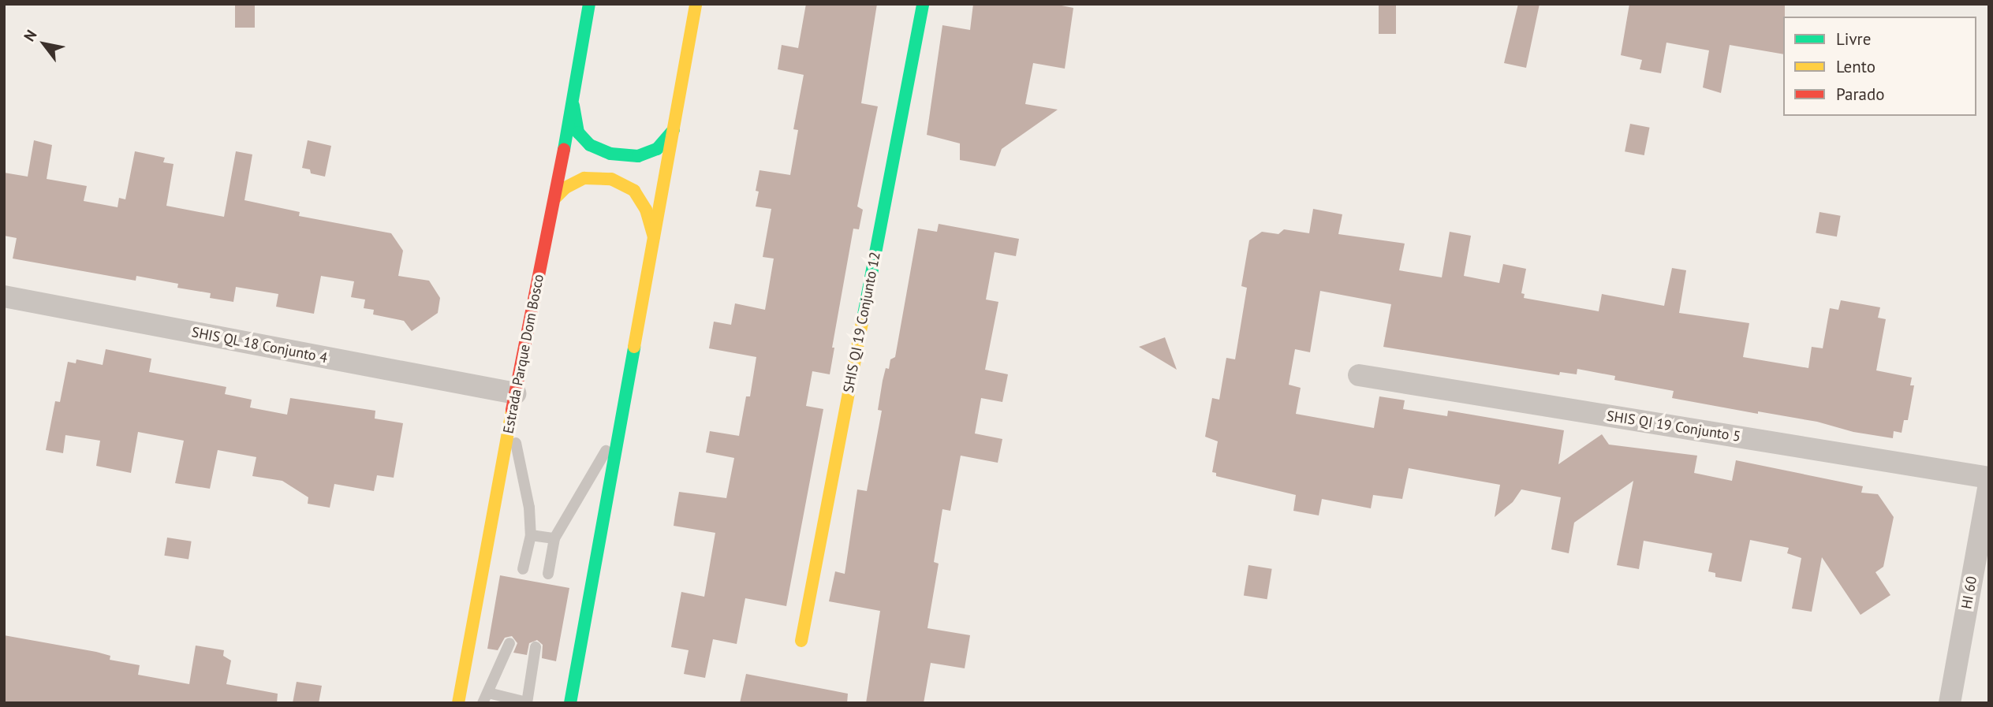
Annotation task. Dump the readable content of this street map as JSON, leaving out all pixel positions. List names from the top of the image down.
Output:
{
  "streets": {
    "main road": ["SHIS QI 19 Conjunto 12", "Estrada Parque Dom Bosco"],
    "street": ["SHIS QL 18 Conjunto 4", "SHIS QI 19 Conjunto 5", "HI 60"]
  },
  "crossings": [
    ["SHIS QL 18 Conjunto 4", "Estrada Parque Dom Bosco"]
  ],
  "legend": ["Livre", "Lento", "Parado"],
  "north": "top left"
}
